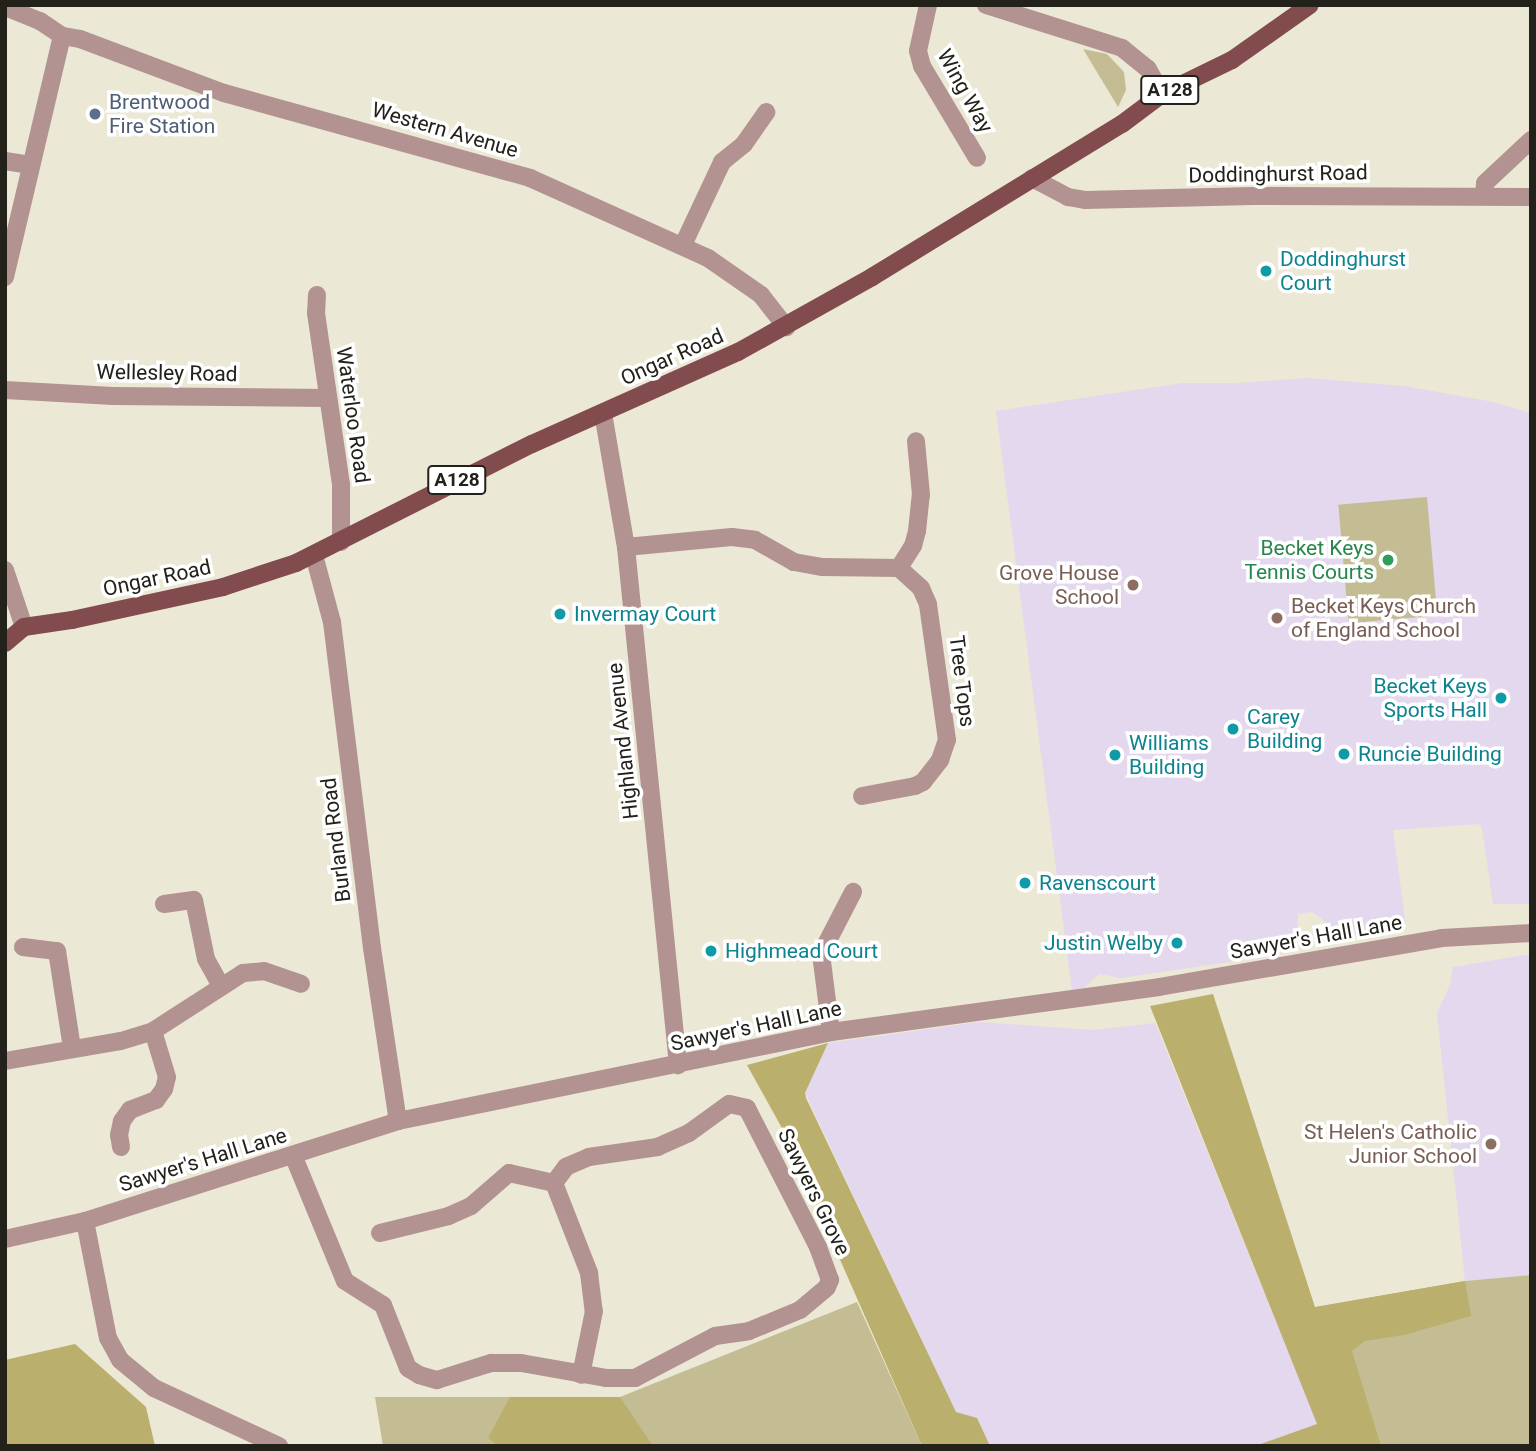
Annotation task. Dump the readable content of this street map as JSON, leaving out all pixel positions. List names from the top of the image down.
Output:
{
  "streets": {
    "main road": ["A128", "Ongar Road"],
    "street": [
      "Wing Way",
      "Western Avenue",
      "Doddinghurst Road",
      "Wellesley Road",
      "Waterloo Road",
      "Tree Tops",
      "Highland Avenue",
      "Burland Road",
      "Sawyer's Hall Lane",
      "Sawyers Grove"
    ]
  },
  "crossings": [
    ["Western Avenue", "Ongar Road"],
    ["Doddinghurst Road", "Ongar Road"],
    ["Ongar Road", "Waterloo Road"],
    ["Ongar Road", "Highland Avenue"],
    ["Ongar Road", "Burland Road"],
    ["Wellesley Road", "Waterloo Road"],
    ["Highland Avenue", "Sawyer's Hall Lane"],
    ["Burland Road", "Sawyer's Hall Lane"],
    ["Sawyer's Hall Lane", "Sawyers Grove"]
  ],
  "places": [
    "Brentwood Fire Station",
    "Doddinghurst Court",
    "Becket Keys Tennis Courts",
    "Grove House School",
    "Invermay Court",
    "Becket Keys Church of England School",
    "Becket Keys Sports Hall",
    "Carey Building",
    "Runcie Building",
    "Williams Building",
    "Ravenscourt",
    "Justin Welby",
    "Highmead Court",
    "St Helen's Catholic Junior School"
  ]
}
